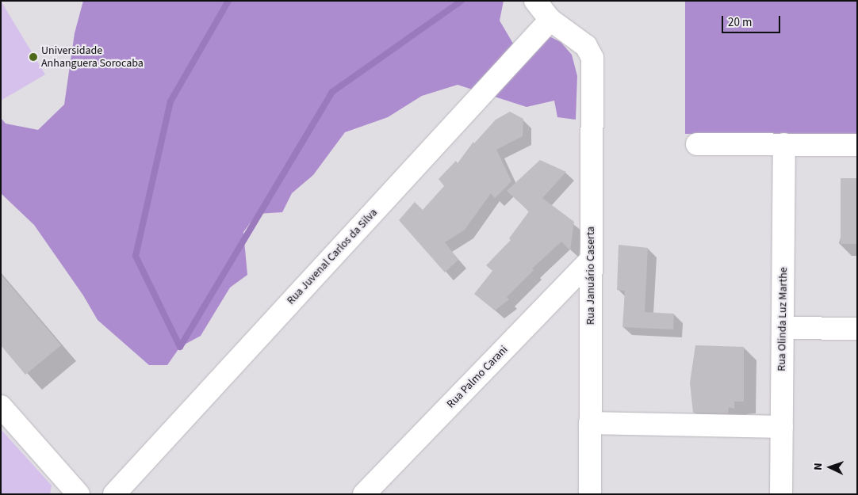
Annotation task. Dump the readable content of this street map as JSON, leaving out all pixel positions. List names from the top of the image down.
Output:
{
  "streets": {
    "street": [
      "Rua Juvenal Carlos da Silva",
      "Rua Januário Caserta",
      "Rua Olinda Luz Marthe",
      "Rua Palmo Carani"
    ]
  },
  "crossings": [
    ["Rua Juvenal Carlos da Silva", "Rua Januário Caserta"],
    ["Rua Januário Caserta", "Rua Palmo Carani"]
  ],
  "places": ["Universidade Anhanguera Sorocaba"],
  "scale_bar": "20 m",
  "north": "left"
}
